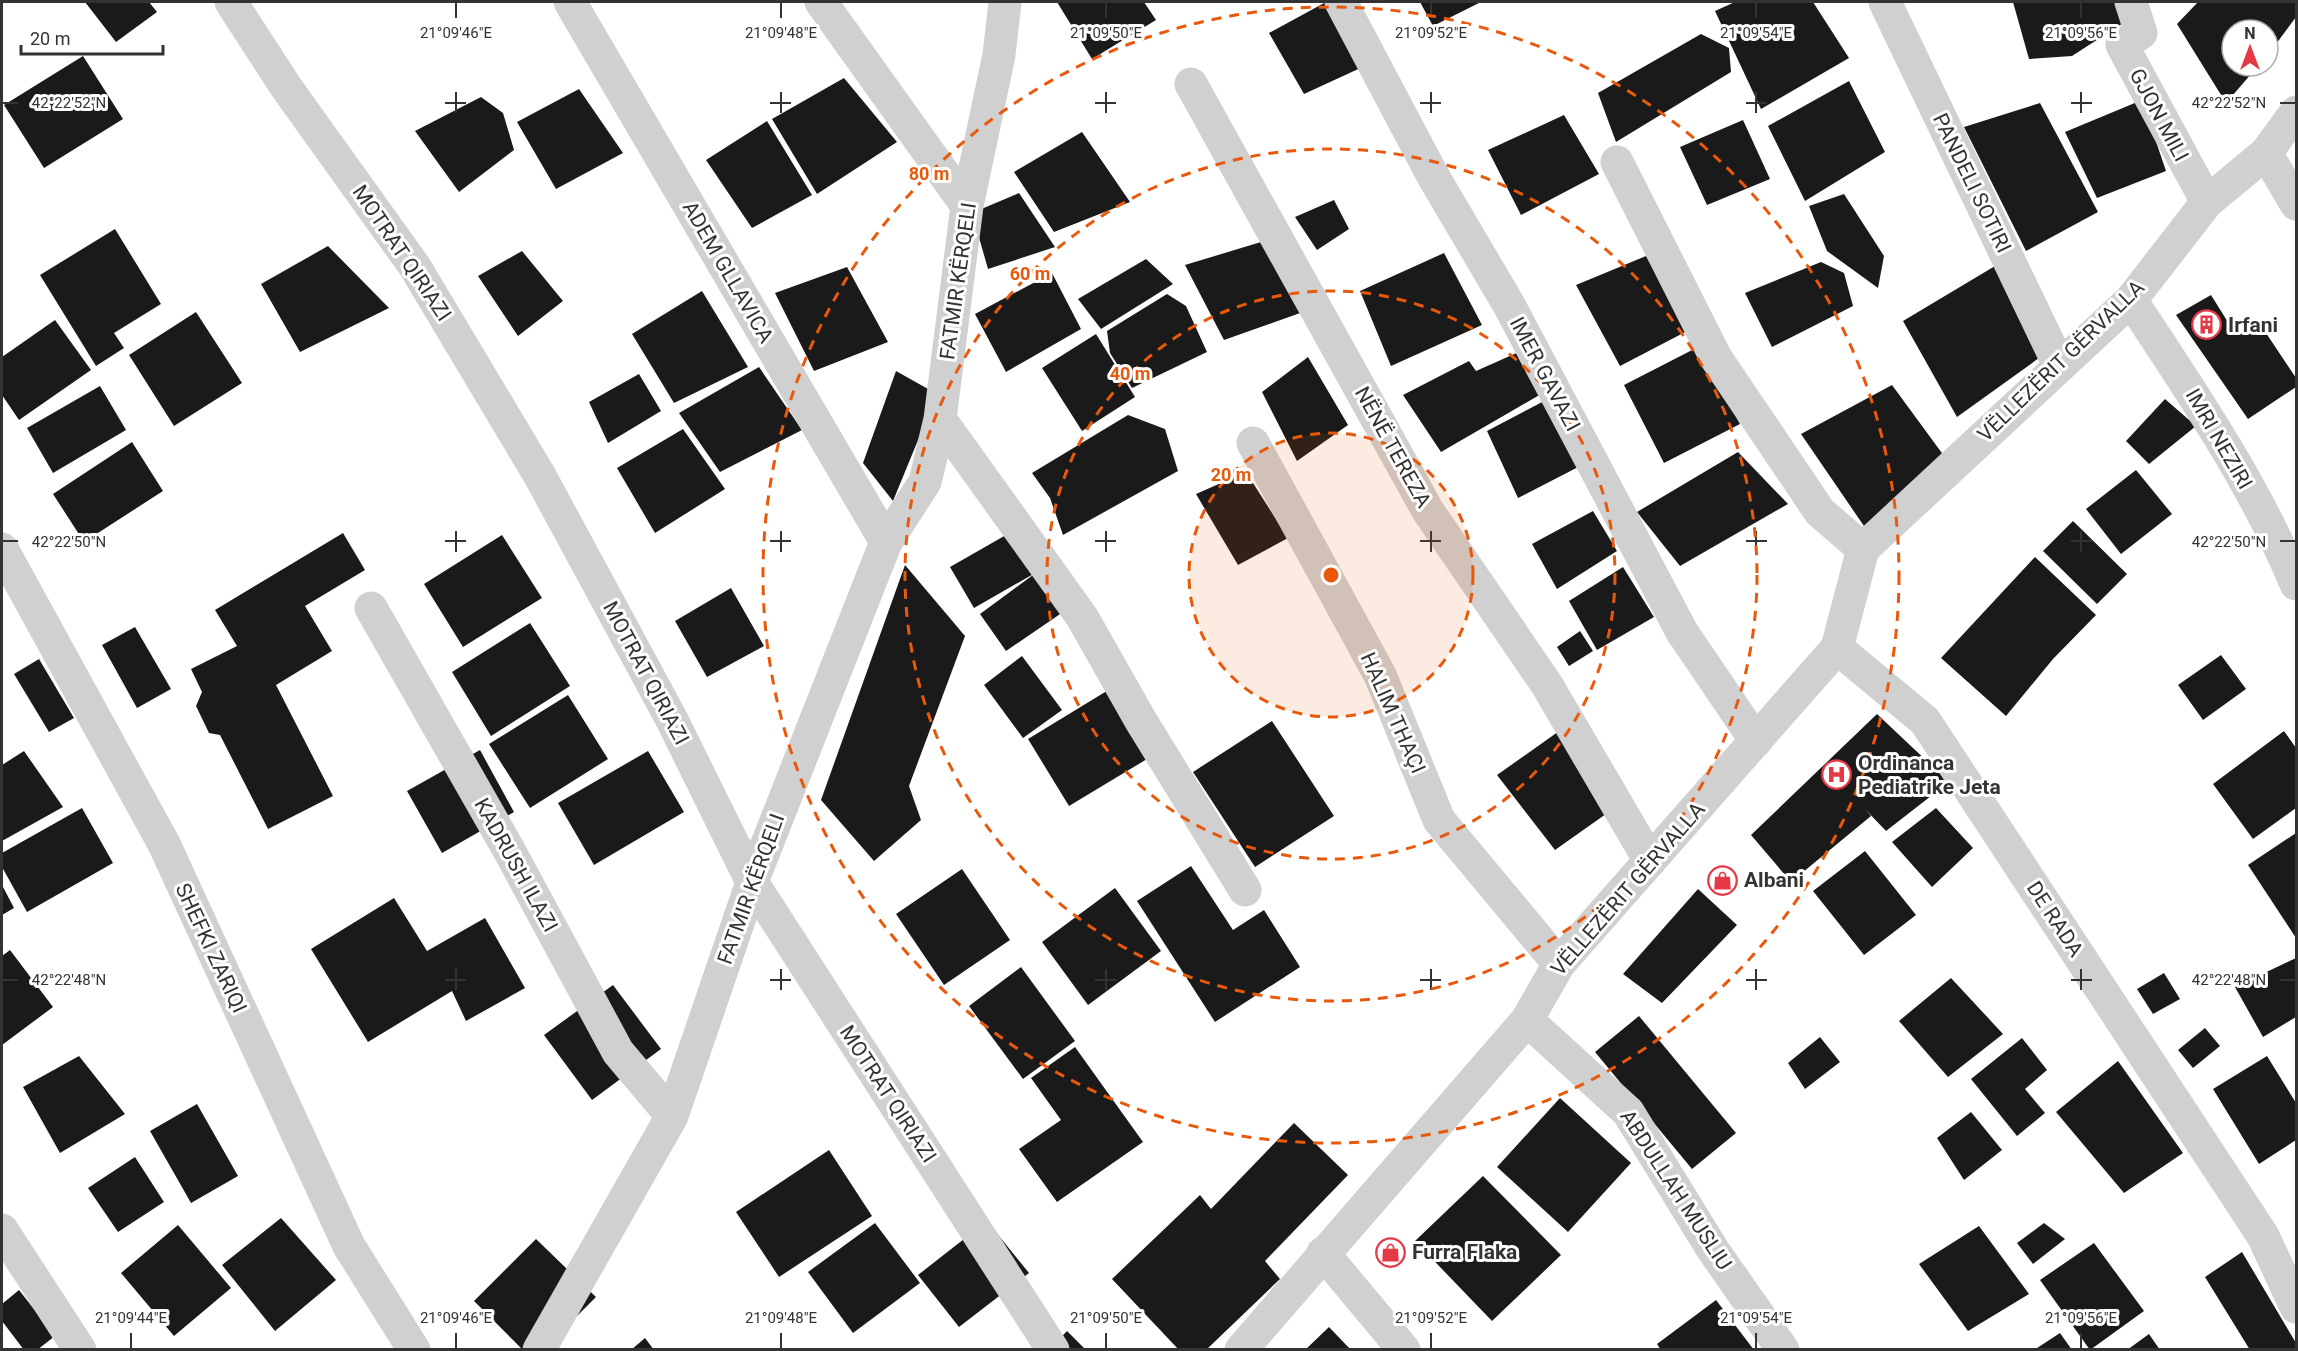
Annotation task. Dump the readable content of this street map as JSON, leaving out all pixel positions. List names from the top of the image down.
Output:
{
  "streets": {
    "street": [
      "GJON MILI",
      "PANDELI SOTIRI",
      "MOTRAT QIRIAZI",
      "ADEM GLLAVICA",
      "FATMIR KËRQELI",
      "VËLLEZËRIT GËRVALLA",
      "IMER GAVAZI",
      "IMRI NEZIRI",
      "NËNË TEREZA",
      "HALIM THAÇI",
      "KADRUSH ILAZI",
      "DE RADA",
      "SHEFKI ZARIQI",
      "ABDULLAH MUSLIU"
    ]
  },
  "crossings": [
    ["GJON MILI", "VËLLEZËRIT GËRVALLA"],
    ["PANDELI SOTIRI", "VËLLEZËRIT GËRVALLA"],
    ["MOTRAT QIRIAZI", "FATMIR KËRQELI"],
    ["ADEM GLLAVICA", "FATMIR KËRQELI"],
    ["FATMIR KËRQELI", "KADRUSH ILAZI"],
    ["VËLLEZËRIT GËRVALLA", "IMER GAVAZI"],
    ["VËLLEZËRIT GËRVALLA", "IMRI NEZIRI"],
    ["VËLLEZËRIT GËRVALLA", "NËNË TEREZA"],
    ["VËLLEZËRIT GËRVALLA", "HALIM THAÇI"],
    ["VËLLEZËRIT GËRVALLA", "DE RADA"],
    ["VËLLEZËRIT GËRVALLA", "ABDULLAH MUSLIU"]
  ],
  "places": {
    "building": ["Irfani"],
    "hospital": ["Ordinanca Pediatrike Jeta"],
    "shop": ["Albani", "Furra Flaka"]
  },
  "scale_bar": "20 m",
  "north": "top",
  "coordinates": [
    "21°09'46\"E",
    "21°09'48\"E",
    "21°09'50\"E",
    "21°09'52\"E",
    "21°09'54\"E",
    "21°09'56\"E",
    "42°22'52\"N",
    "42°22'50\"N",
    "42°22'48\"N",
    "21°09'44\"E"
  ],
  "rings": [
    "80 m",
    "60 m",
    "40 m",
    "20 m"
  ]
}
